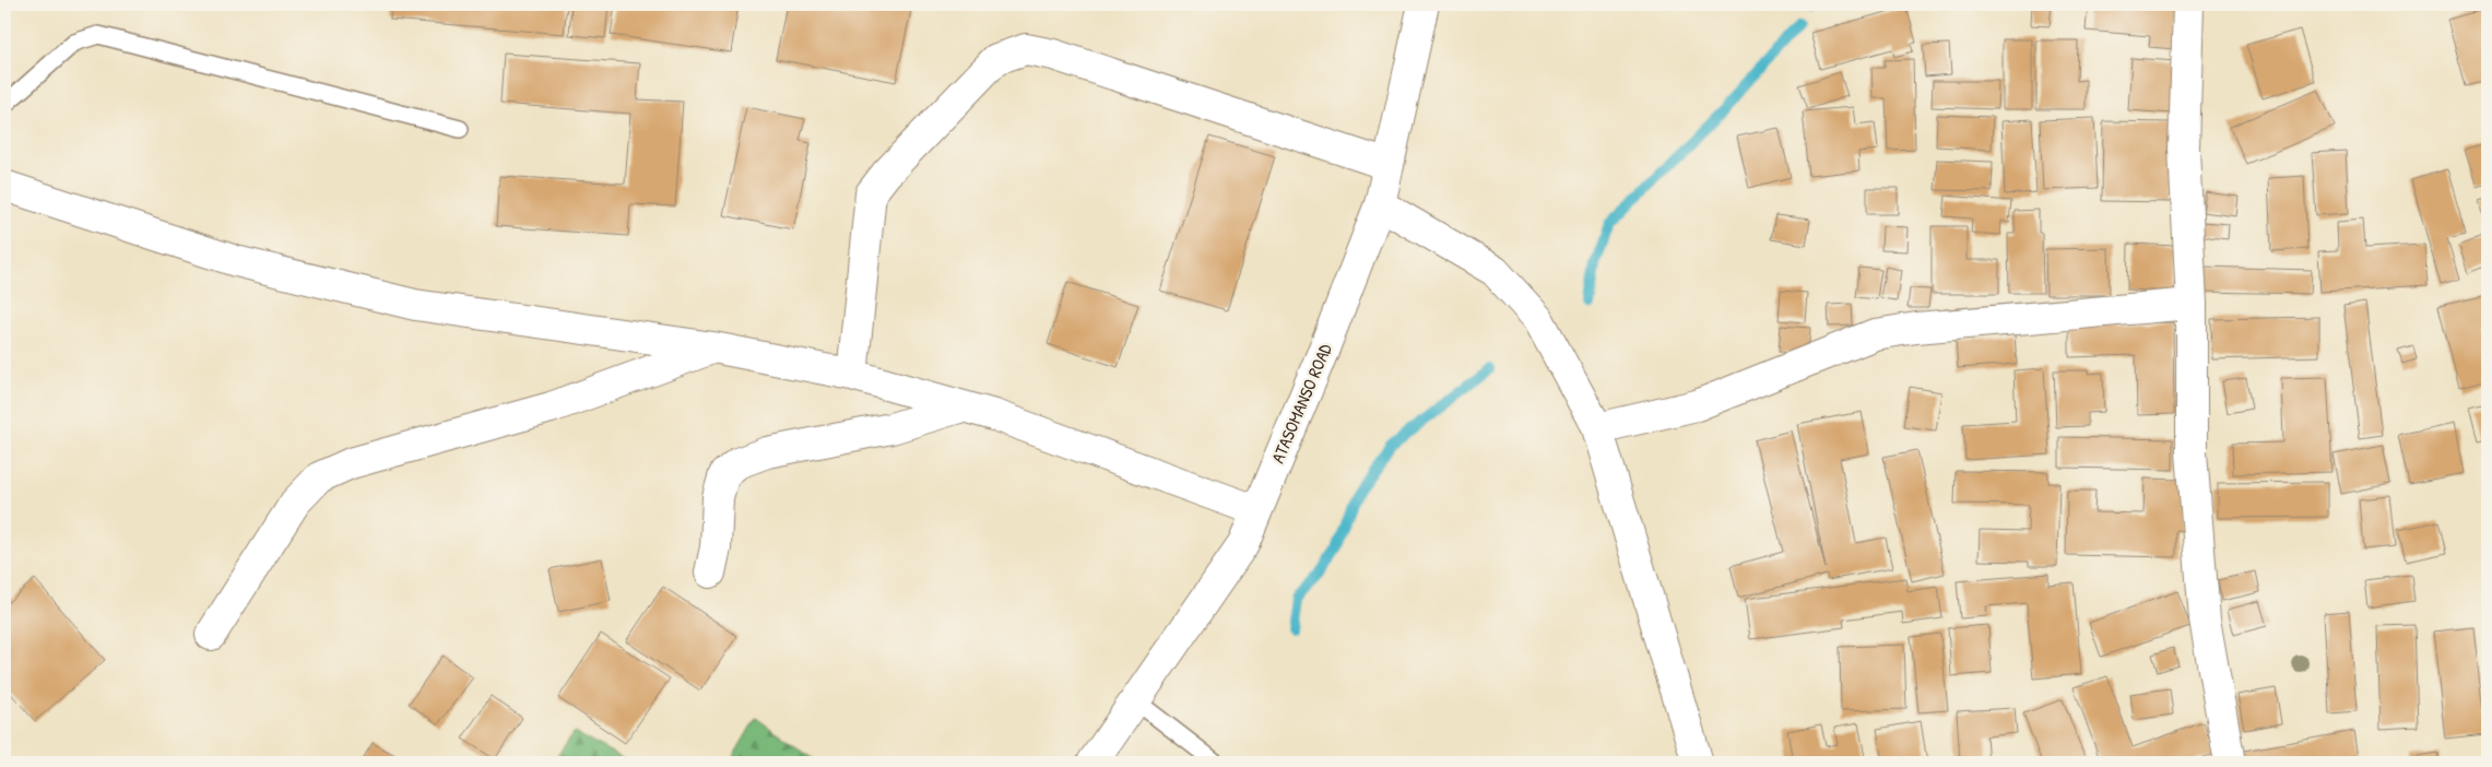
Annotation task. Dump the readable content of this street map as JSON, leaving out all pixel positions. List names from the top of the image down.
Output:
{
  "streets": {
    "street": ["ATASOMANSO ROAD"]
  }
}
